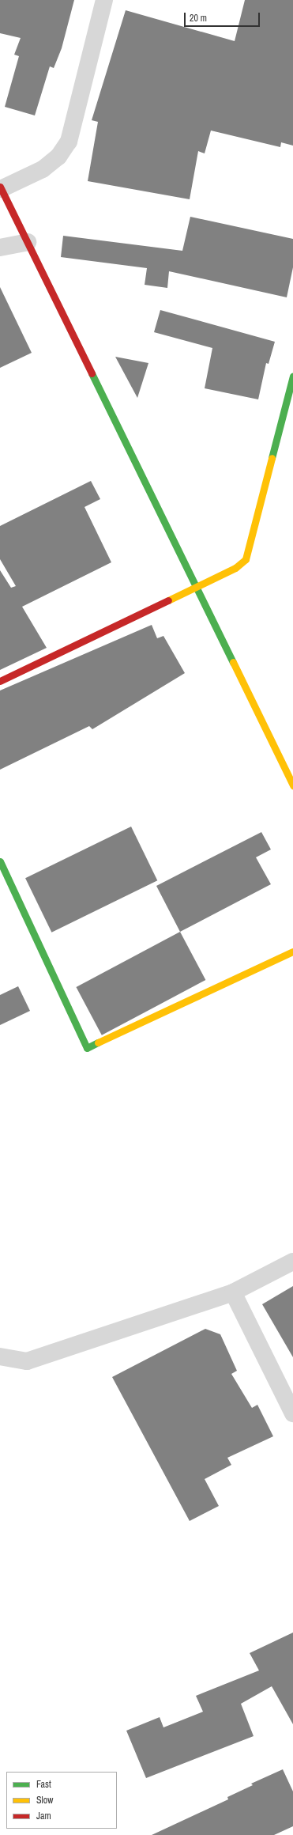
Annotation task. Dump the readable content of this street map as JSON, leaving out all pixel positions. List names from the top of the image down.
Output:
{
  "legend": ["Fast", "Slow", "Jam"],
  "scale_bar": "20 m"
}
